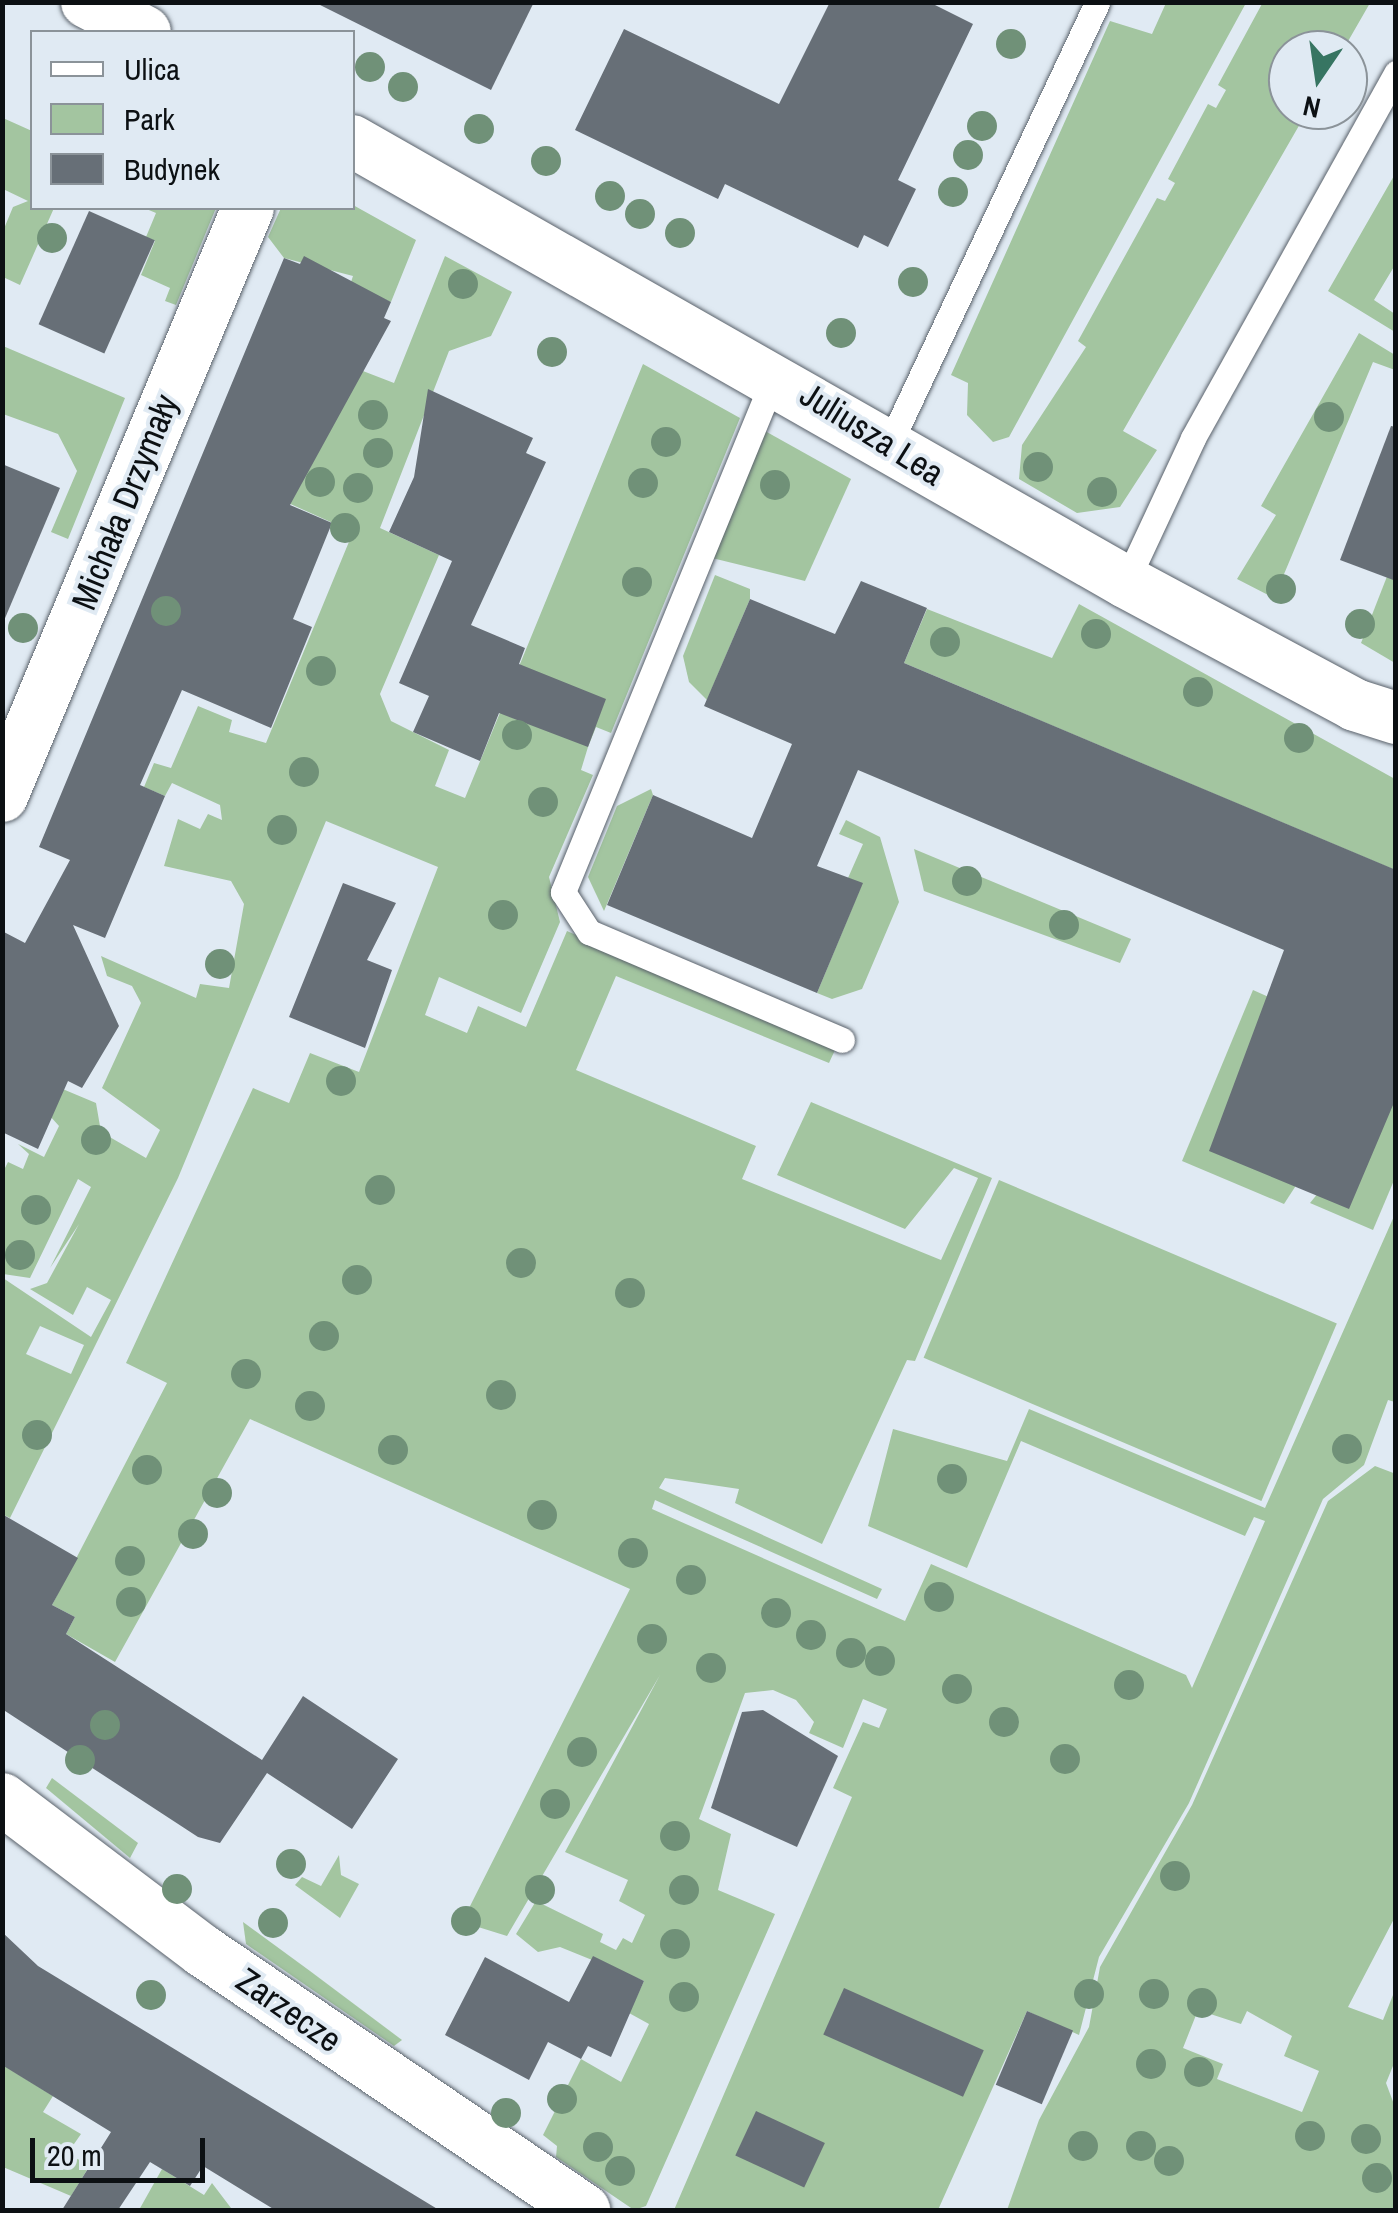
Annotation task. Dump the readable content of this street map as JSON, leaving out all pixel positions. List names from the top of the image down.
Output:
{
  "streets": {
    "street": ["Juliusza Lea", "Michała Drzymały", "Zarzecze"]
  },
  "legend": ["Ulica", "Park", "Budynek"],
  "scale_bar": "20 m",
  "north": "bottom"
}
